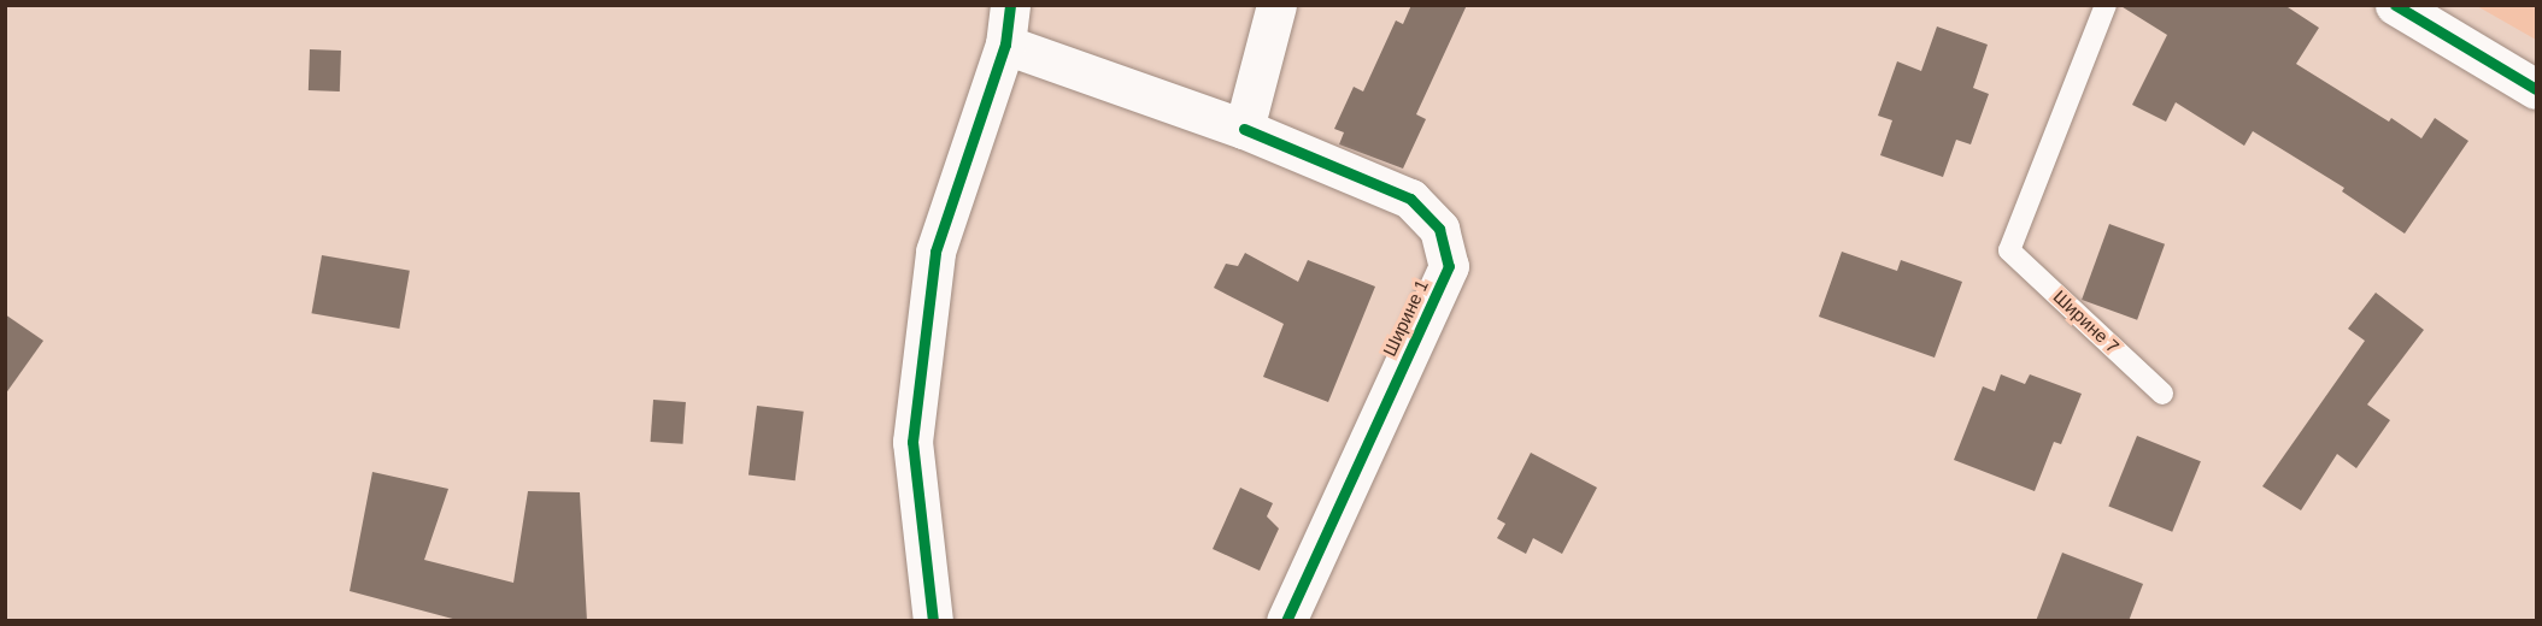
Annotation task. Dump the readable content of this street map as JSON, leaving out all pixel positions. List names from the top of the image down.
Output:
{
  "streets": {
    "street": ["Ширине 1"],
    "lane": ["Ширине 7"]
  }
}
